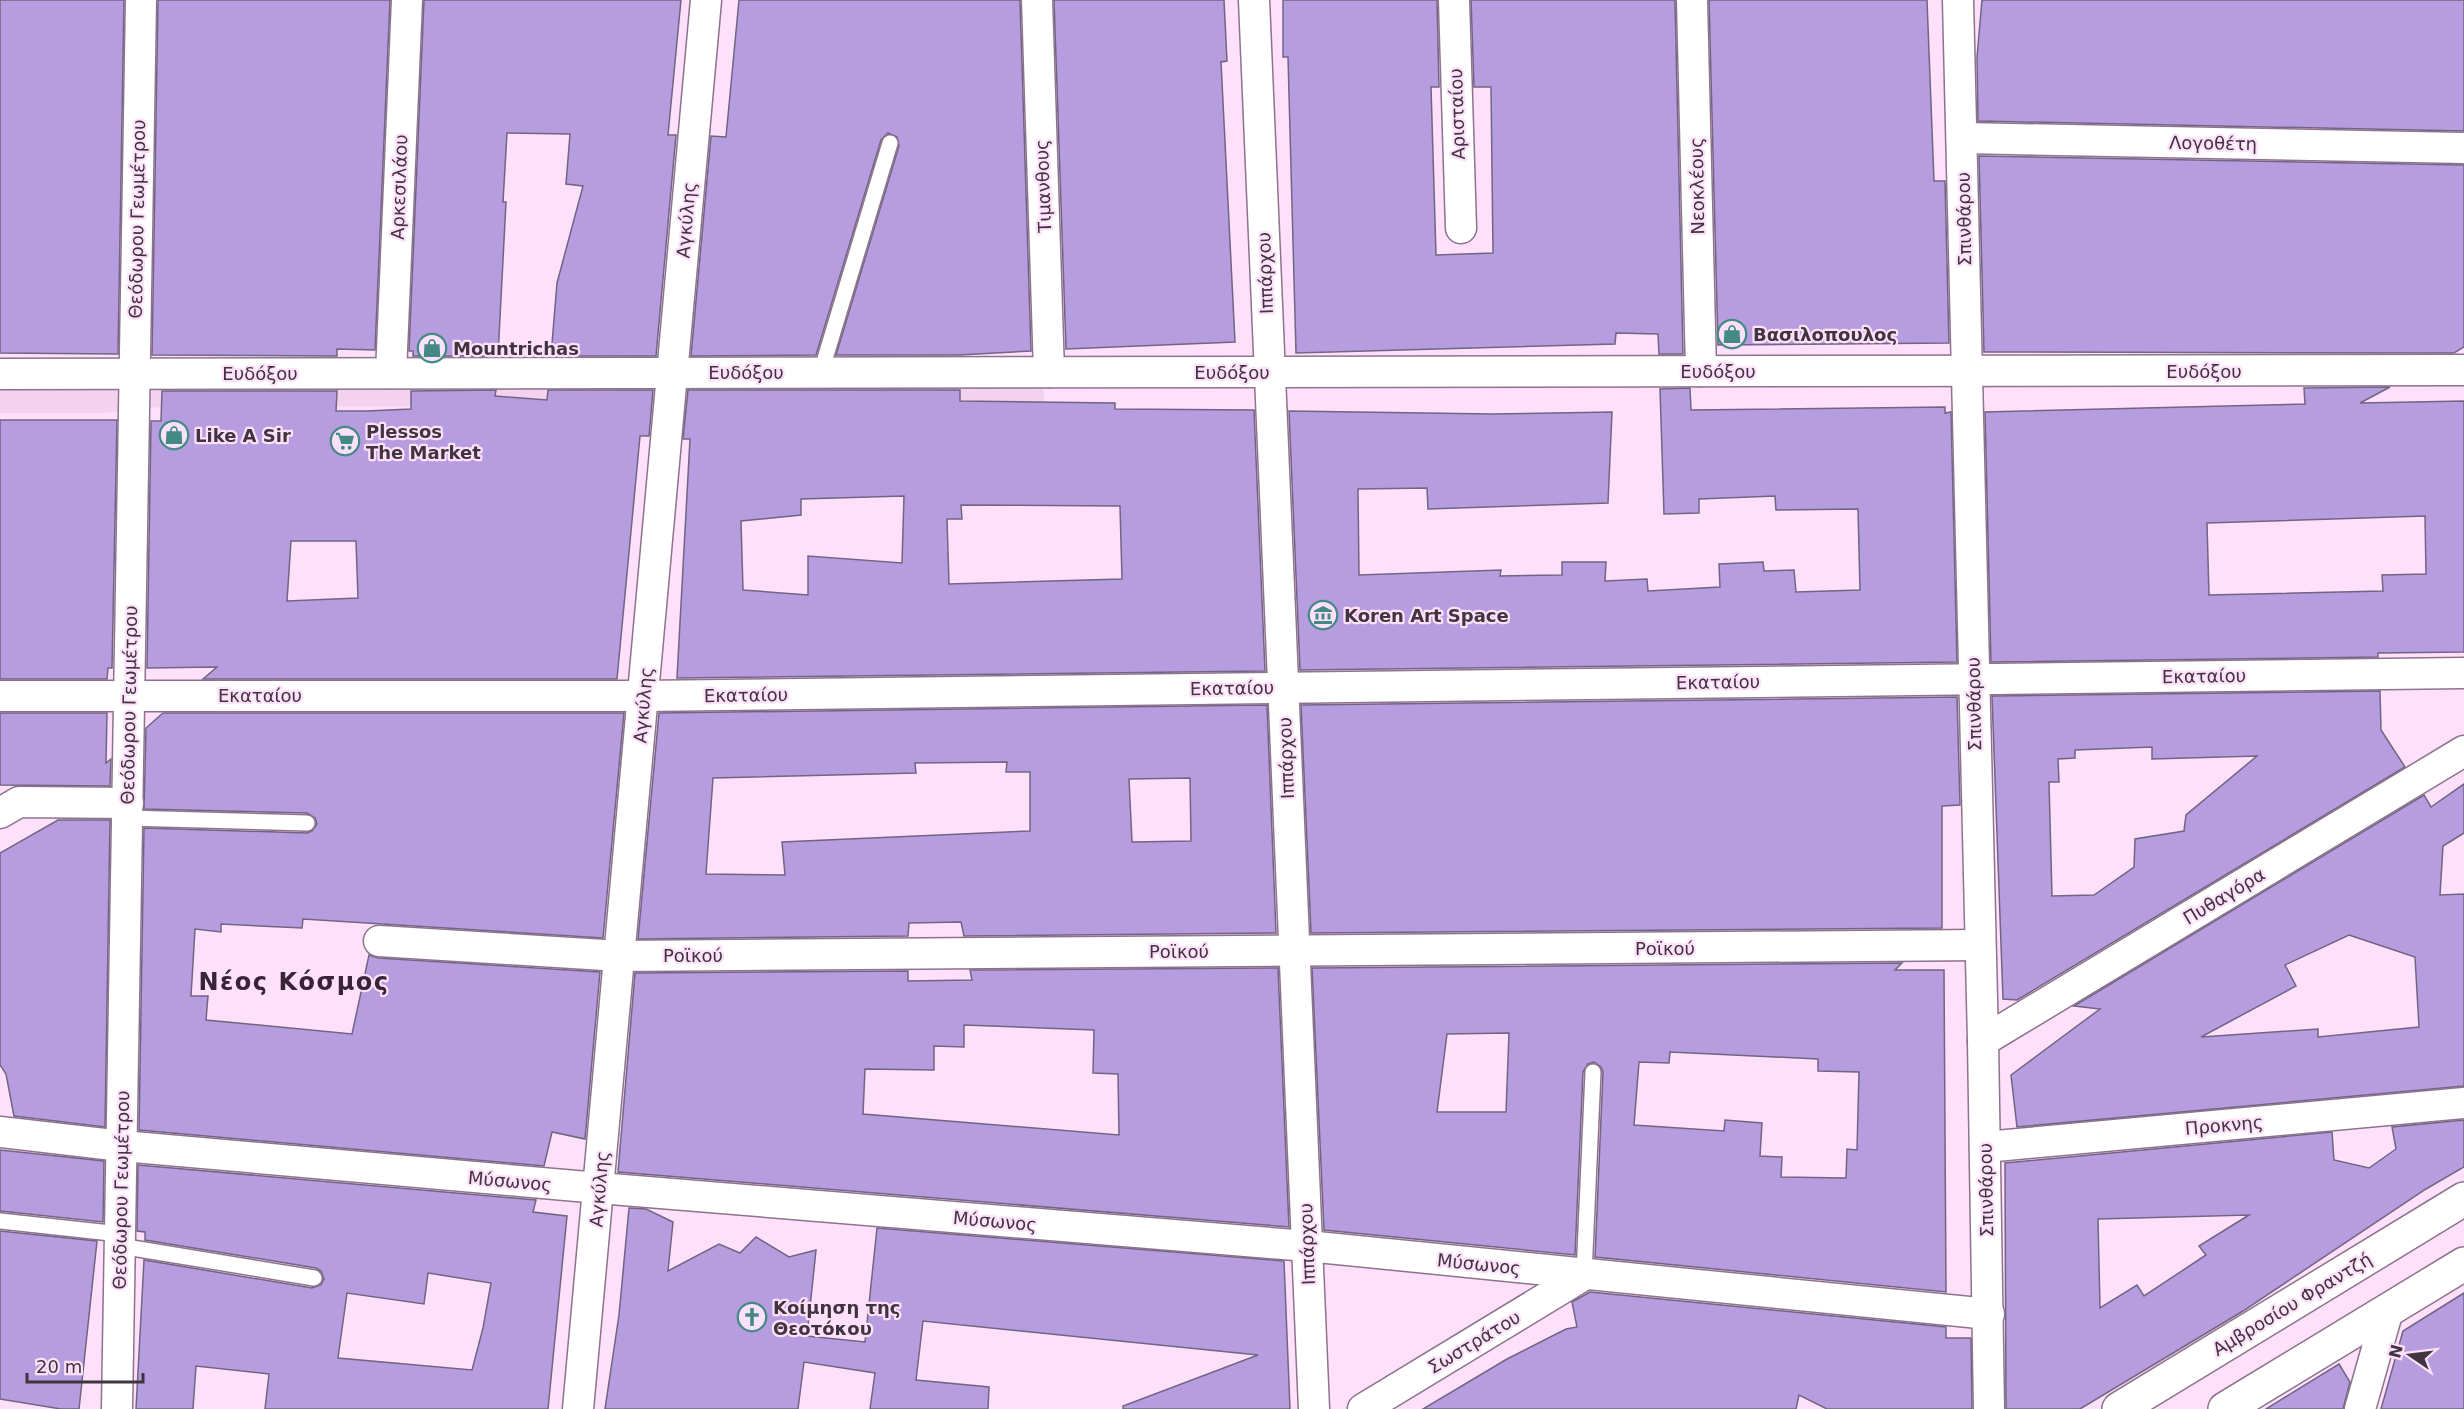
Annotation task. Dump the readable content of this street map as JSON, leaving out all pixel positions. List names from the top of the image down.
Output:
{
  "streets": {
    "main road": ["Αμβροσίου Φραντζή"],
    "street": [
      "Αρισταίου",
      "Λογοθέτη",
      "Τιμανθους",
      "Νεοκλέους",
      "Αρκεσιλάου",
      "Θεόδωρου Γεωμέτρου",
      "Σπινθάρου",
      "Αγκύλης",
      "Ιππάρχου",
      "Ευδόξου",
      "Εκαταίου",
      "Πυθαγόρα",
      "Ροϊκού",
      "Προκνης",
      "Μύσωνος",
      "Σωστράτου"
    ]
  },
  "crossings": [
    ["Λογοθέτη", "Σπινθάρου"],
    ["Τιμανθους", "Ευδόξου"],
    ["Νεοκλέους", "Ευδόξου"],
    ["Αρκεσιλάου", "Ευδόξου"],
    ["Θεόδωρου Γεωμέτρου", "Ευδόξου"],
    ["Θεόδωρου Γεωμέτρου", "Εκαταίου"],
    ["Θεόδωρου Γεωμέτρου", "Μύσωνος"],
    ["Σπινθάρου", "Ευδόξου"],
    ["Σπινθάρου", "Εκαταίου"],
    ["Σπινθάρου", "Πυθαγόρα"],
    ["Σπινθάρου", "Ροϊκού"],
    ["Σπινθάρου", "Προκνης"],
    ["Σπινθάρου", "Μύσωνος"],
    ["Αγκύλης", "Ευδόξου"],
    ["Αγκύλης", "Εκαταίου"],
    ["Αγκύλης", "Ροϊκού"],
    ["Αγκύλης", "Μύσωνος"],
    ["Ιππάρχου", "Ευδόξου"],
    ["Ιππάρχου", "Εκαταίου"],
    ["Ιππάρχου", "Ροϊκού"],
    ["Ιππάρχου", "Μύσωνος"],
    ["Μύσωνος", "Σωστράτου"]
  ],
  "districts": ["Νέος Κόσμος"],
  "places": {
    "shop": ["Βασιλοπουλος", "Mountrichas", "Like A Sir"],
    "supermarket": ["Plessos The Market"],
    "museum": ["Koren Art Space"],
    "church": ["Κοίμηση της Θεοτόκου"]
  },
  "scale_bar": "20 m",
  "north": "left"
}
